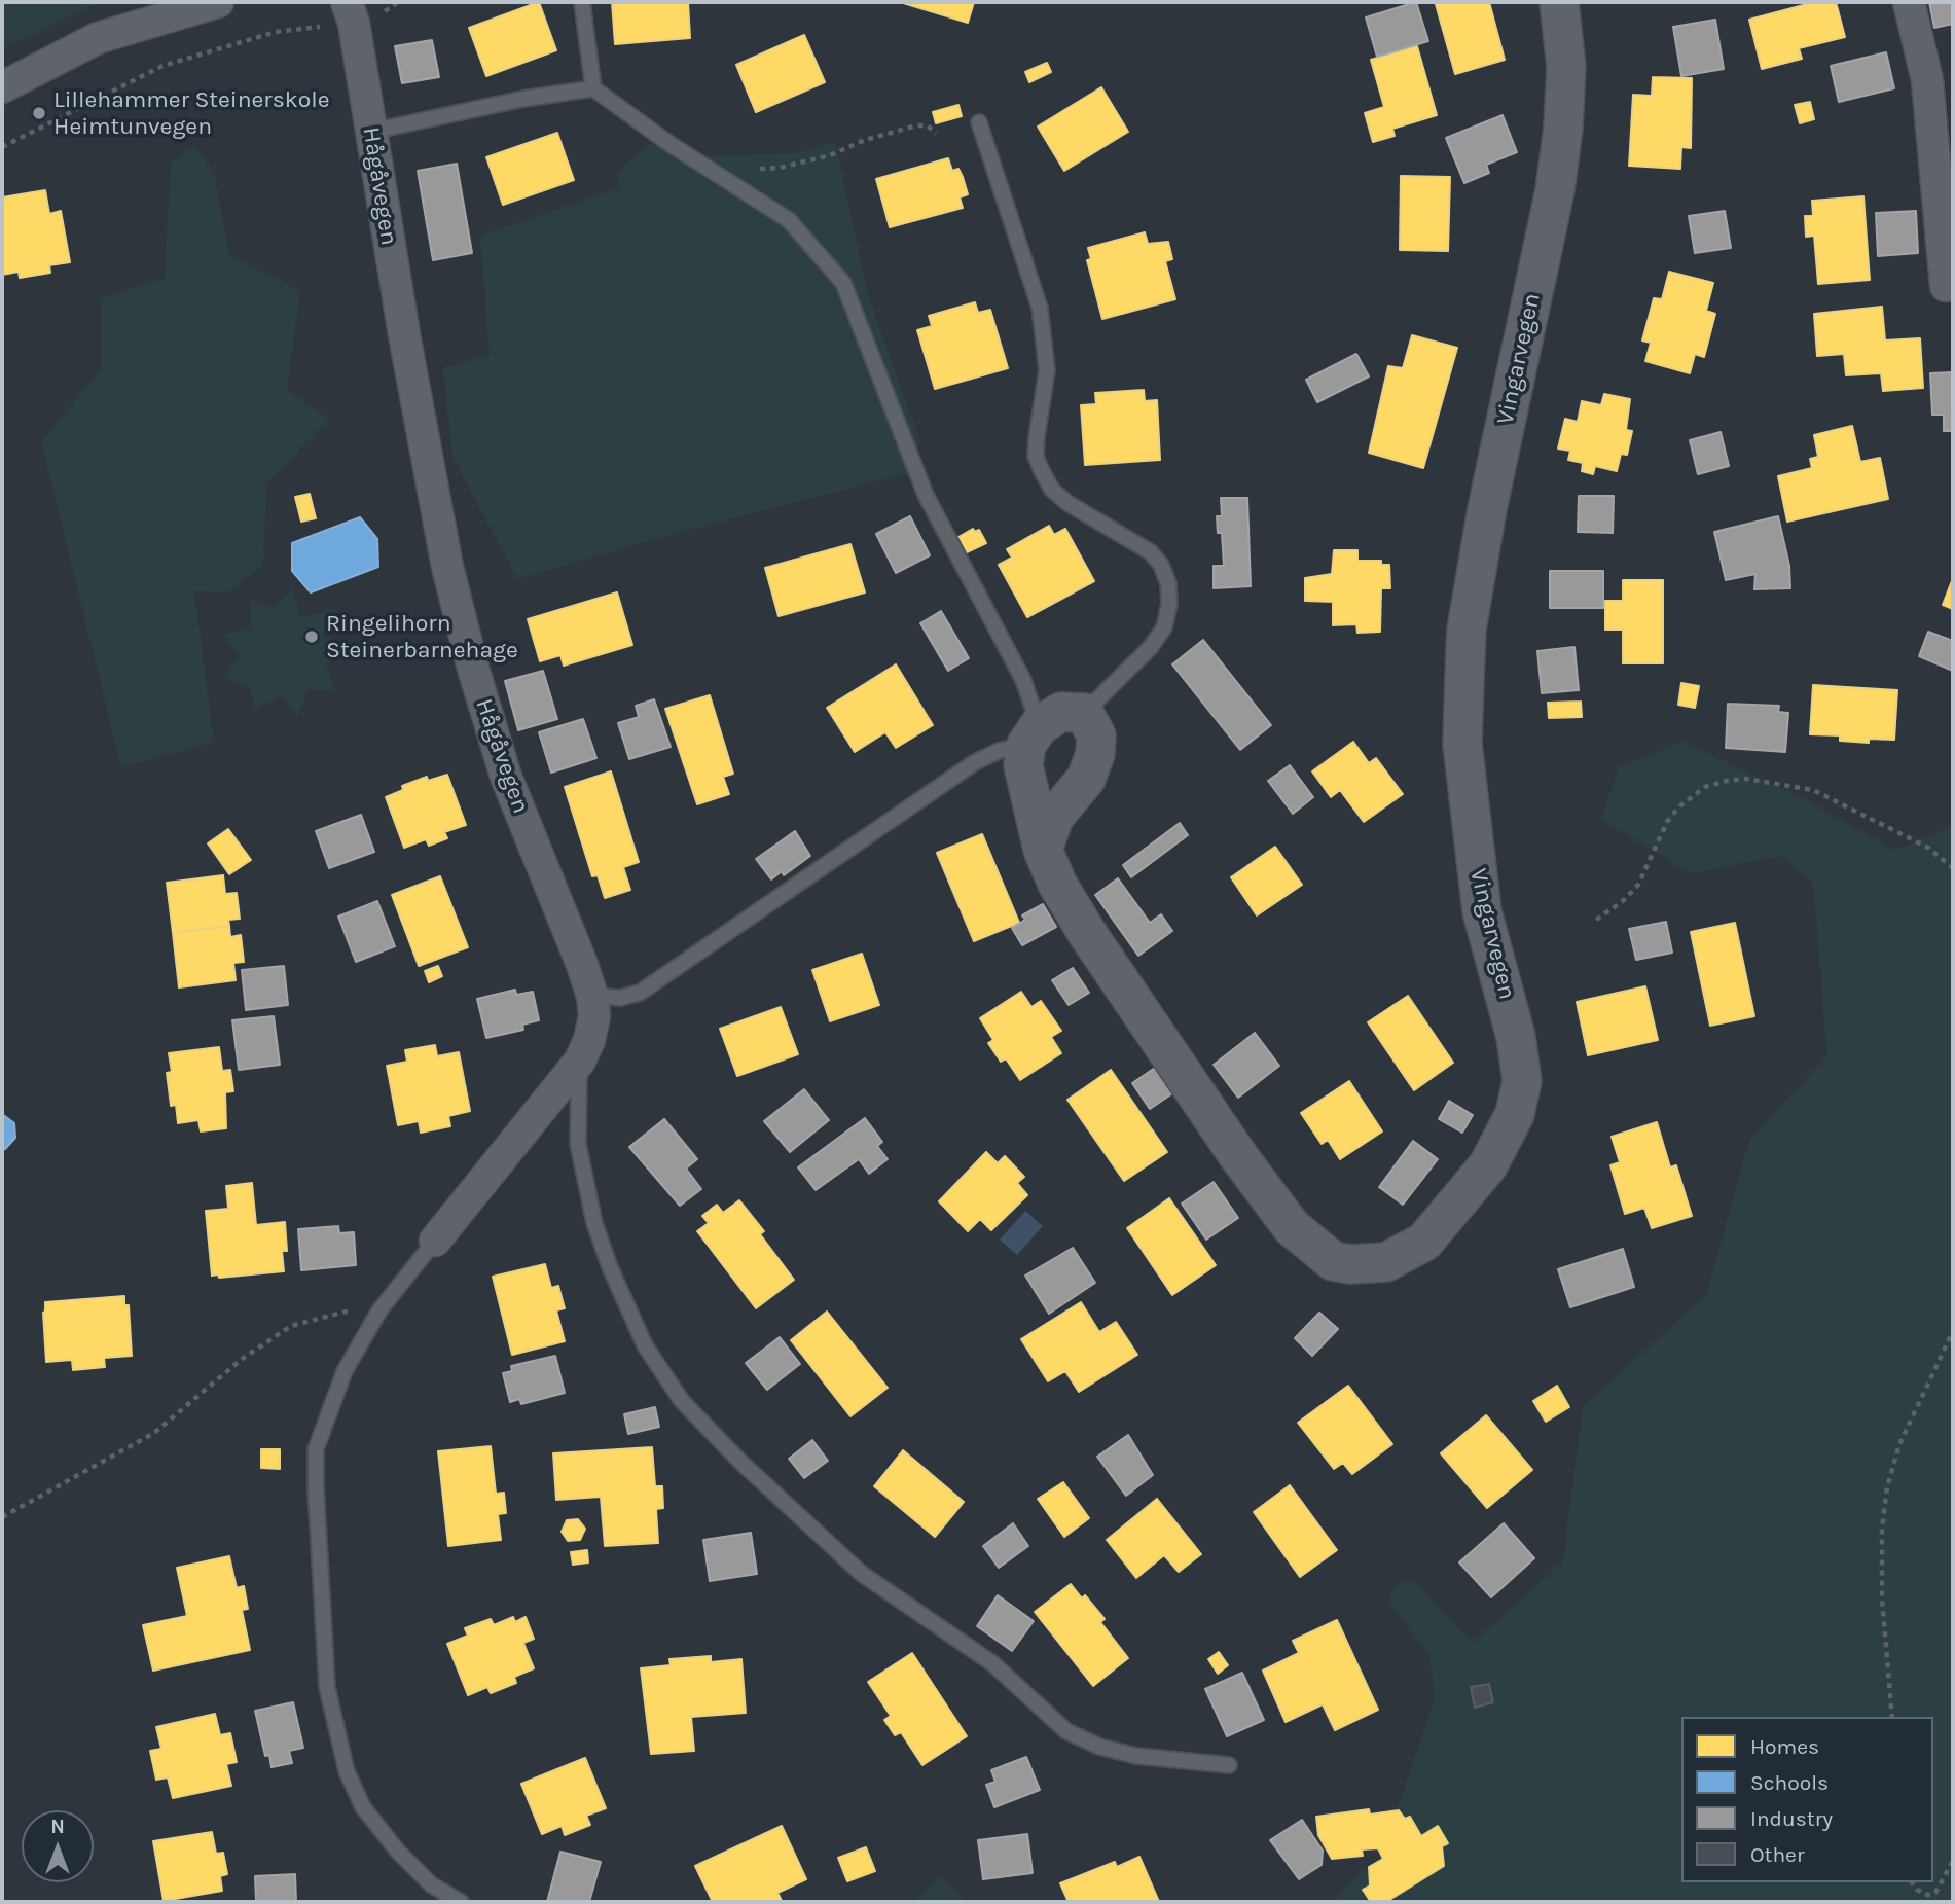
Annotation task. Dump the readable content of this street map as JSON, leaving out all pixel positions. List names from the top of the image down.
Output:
{
  "streets": {
    "street": ["Hågåvegen", "Vingarvegen"]
  },
  "places": ["Lillehammer Steinerskole Heimtunvegen", "Ringelihorn Steinerbarnehage"],
  "legend": [
    "Homes",
    "Schools",
    "Industry",
    "Other"
  ],
  "north": "top"
}
